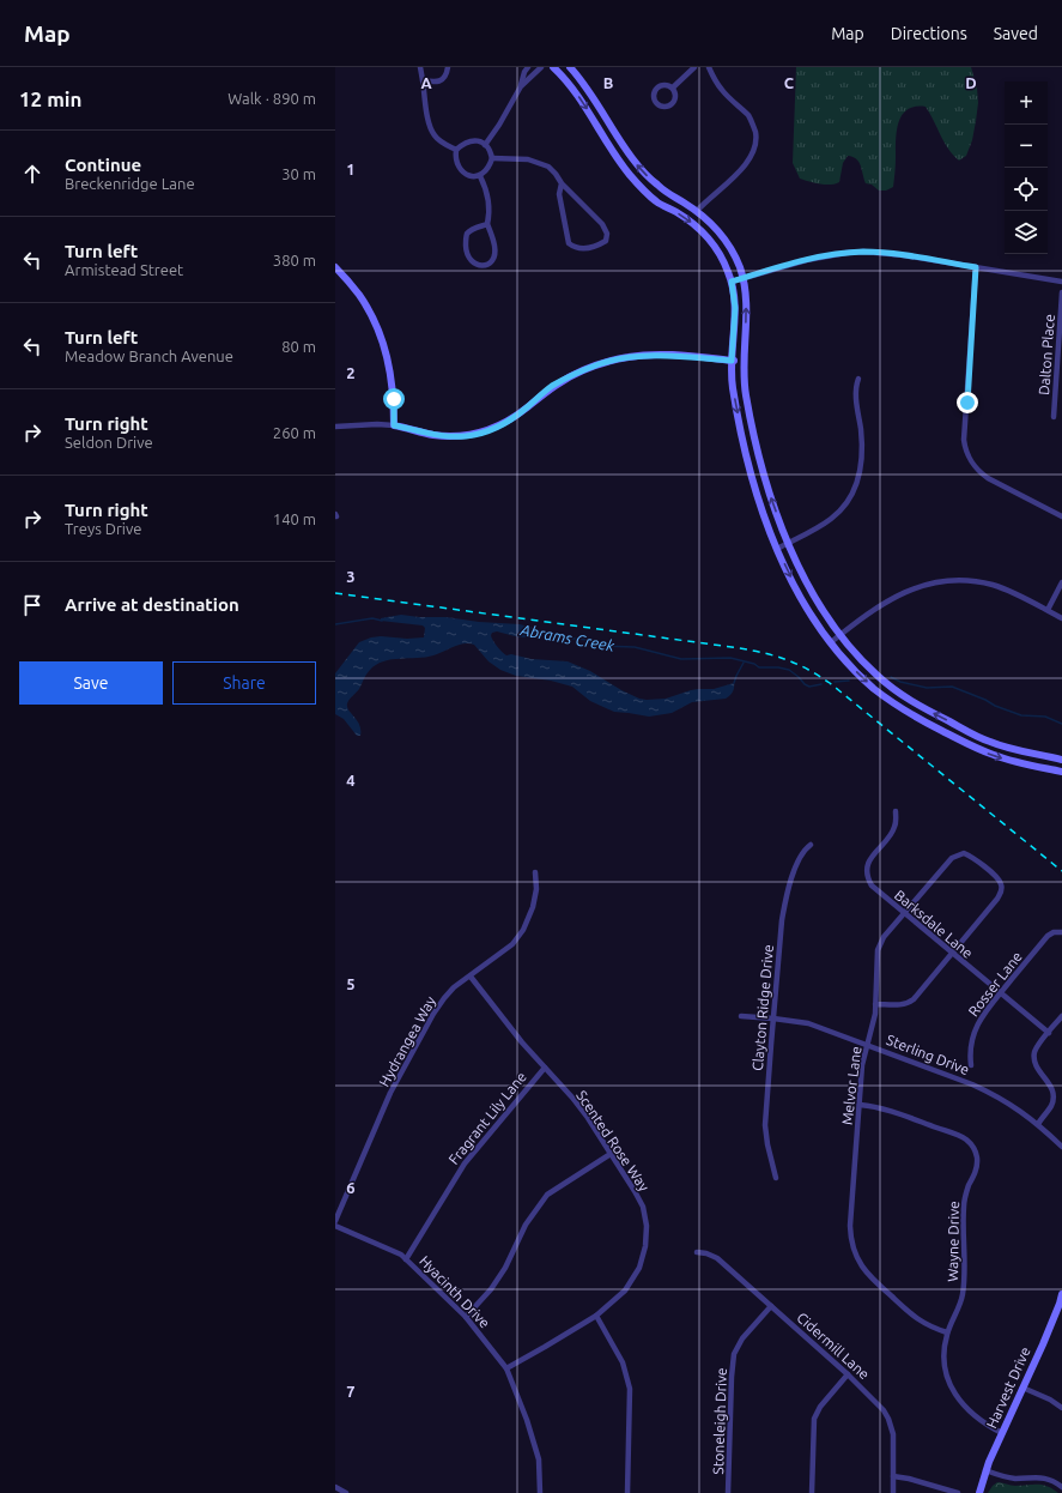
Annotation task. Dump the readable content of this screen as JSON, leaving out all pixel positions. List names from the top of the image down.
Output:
{
  "streets": {
    "main road": ["Harvest Drive"],
    "street": [
      "Dalton Place",
      "Barksdale Lane",
      "Rosser Lane",
      "Clayton Ridge Drive",
      "Hydrangea Way",
      "Sterling Drive",
      "Melvor Lane",
      "Fragrant Lily Lane",
      "Scented Rose Way",
      "Wayne Drive",
      "Hyacinth Drive",
      "Cidermill Lane",
      "Stoneleigh Drive"
    ]
  },
  "crossings": [
    ["Barksdale Lane", "Rosser Lane"],
    ["Barksdale Lane", "Melvor Lane"],
    ["Clayton Ridge Drive", "Sterling Drive"],
    ["Hydrangea Way", "Scented Rose Way"],
    ["Sterling Drive", "Melvor Lane"],
    ["Melvor Lane", "Wayne Drive"],
    ["Fragrant Lily Lane", "Scented Rose Way"],
    ["Fragrant Lily Lane", "Hyacinth Drive"],
    ["Scented Rose Way", "Hyacinth Drive"],
    ["Wayne Drive", "Harvest Drive"],
    ["Cidermill Lane", "Stoneleigh Drive"]
  ],
  "water": ["Abrams Creek"],
  "page": {
    "header": "Map",
    "nav": ["Map", "Directions", "Saved"],
    "heading": ["12 min", "Walk · 890 m"],
    "map_buttons": ["+", "−"],
    "list": [
      ["Continue", "Breckenridge Lane", "30 m"],
      ["Turn left", "Armistead Street", "380 m"],
      ["Turn left", "Meadow Branch Avenue", "80 m"],
      ["Turn right", "Seldon Drive", "260 m"],
      ["Turn right", "Treys Drive", "140 m"],
      "Arrive at destination"
    ],
    "buttons": ["Save", "Share"]
  },
  "grid": {
    "columns": [
      "A",
      "B",
      "C",
      "D"
    ],
    "rows": [
      "1",
      "2",
      "3",
      "4",
      "5",
      "6",
      "7"
    ]
  }
}
